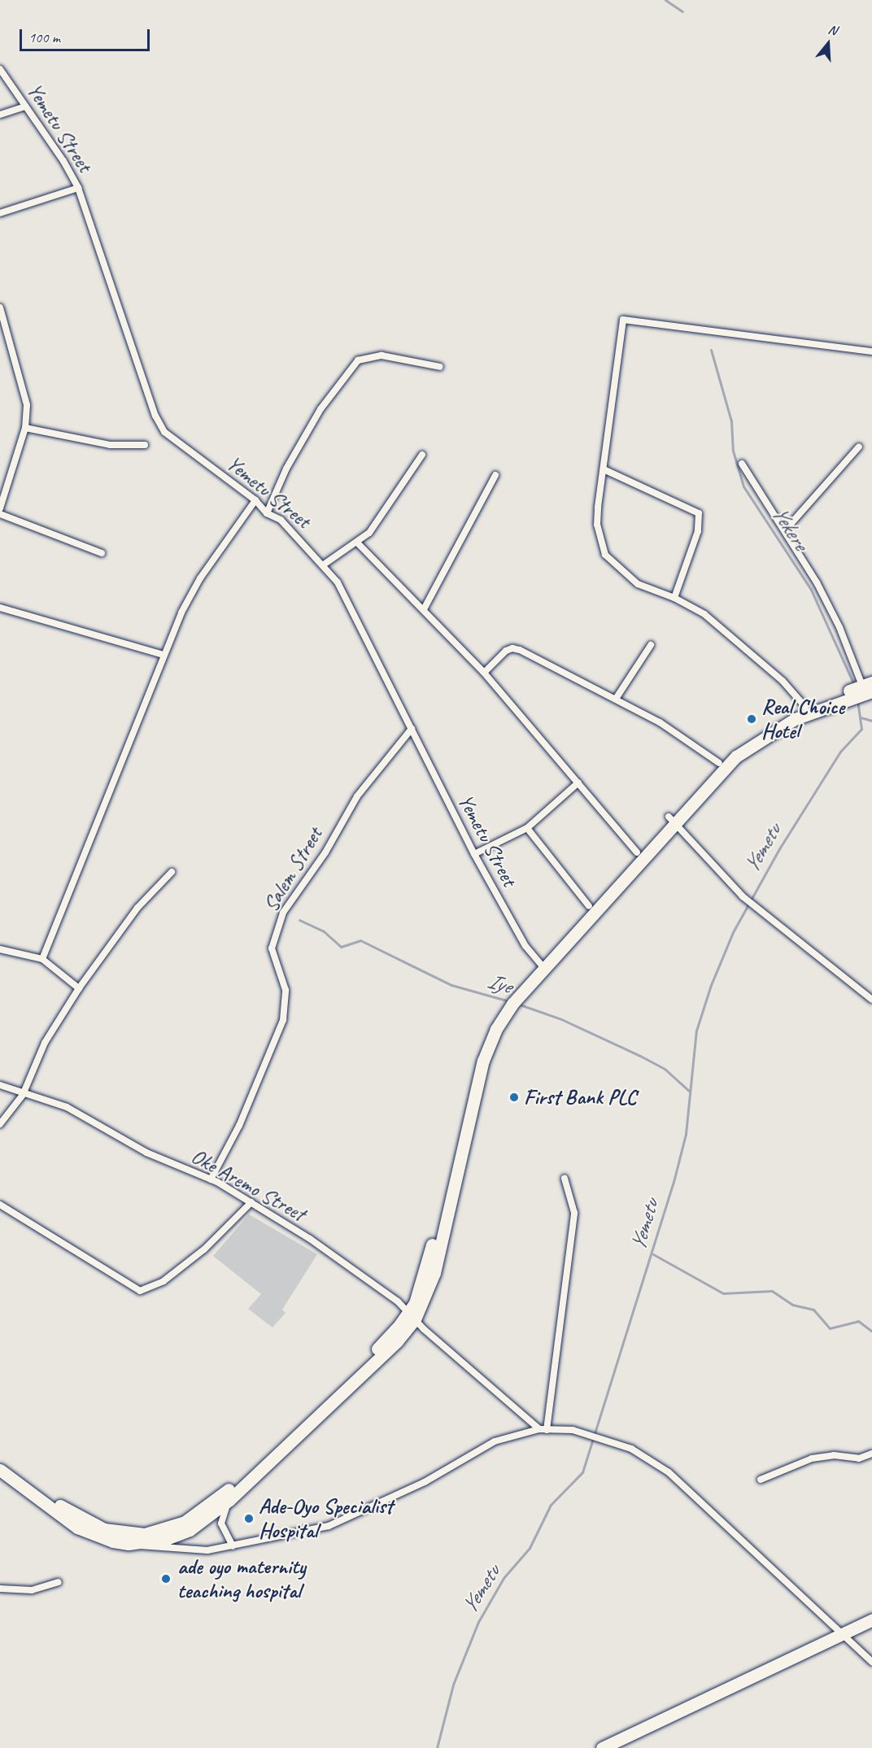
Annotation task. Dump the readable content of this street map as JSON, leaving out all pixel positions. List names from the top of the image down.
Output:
{
  "streets": {
    "street": ["Yemetu Street", "Salem Street", "Oke Aremo Street"]
  },
  "crossings": [
    ["Yemetu Street", "Salem Street"],
    ["Salem Street", "Oke Aremo Street"]
  ],
  "water": ["Yekere", "Yemetu", "Iye"],
  "places": [
    "Real Choice Hotel",
    "First Bank PLC",
    "Ade-Oyo Specialist Hospital",
    "ade oyo maternity teaching hospital"
  ],
  "scale_bar": "100 m",
  "north": "top"
}
